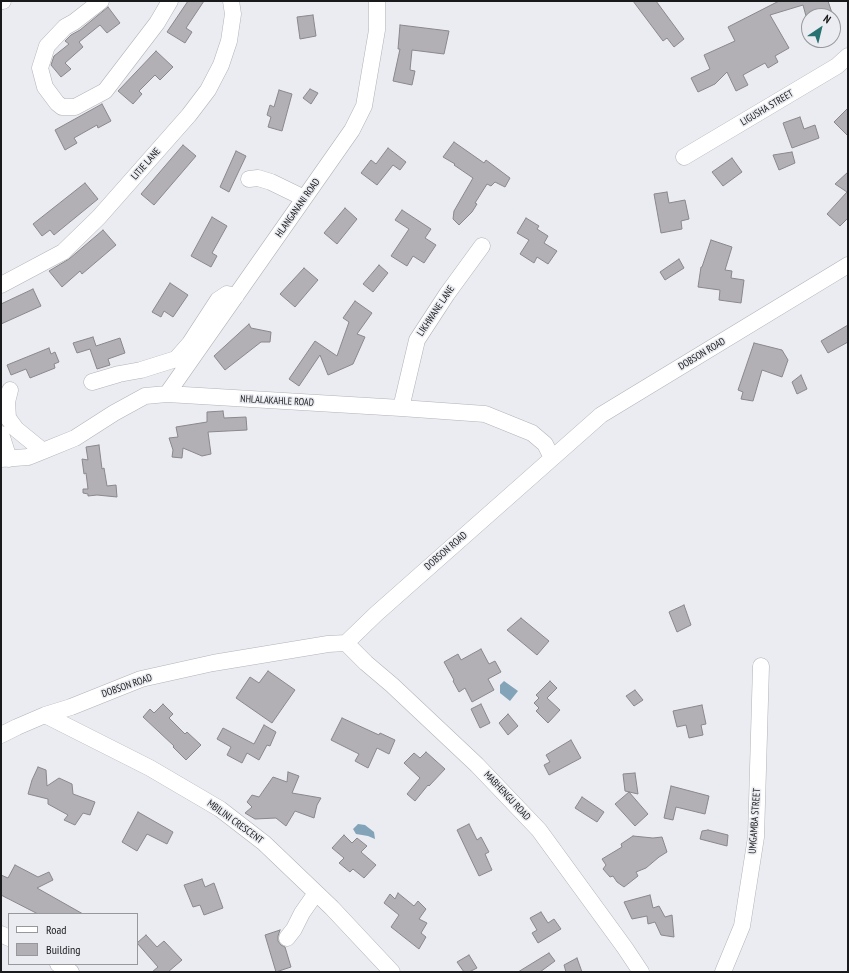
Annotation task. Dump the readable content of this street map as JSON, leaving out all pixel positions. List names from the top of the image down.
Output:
{
  "streets": {
    "street": [
      "LIGUSHA STREET",
      "LITJE LANE",
      "HLANGANANI ROAD",
      "LIKHWANE LANE",
      "DOBSON ROAD",
      "NHLALAKAHLE ROAD",
      "MABHENGU ROAD",
      "UMGAMBA STREET",
      "MBILINI CRESCENT"
    ]
  },
  "crossings": [
    ["HLANGANANI ROAD", "NHLALAKAHLE ROAD"],
    ["LIKHWANE LANE", "NHLALAKAHLE ROAD"],
    ["DOBSON ROAD", "NHLALAKAHLE ROAD"],
    ["DOBSON ROAD", "MABHENGU ROAD"],
    ["DOBSON ROAD", "MBILINI CRESCENT"]
  ],
  "legend": ["Road", "Building"],
  "north": "top right"
}
